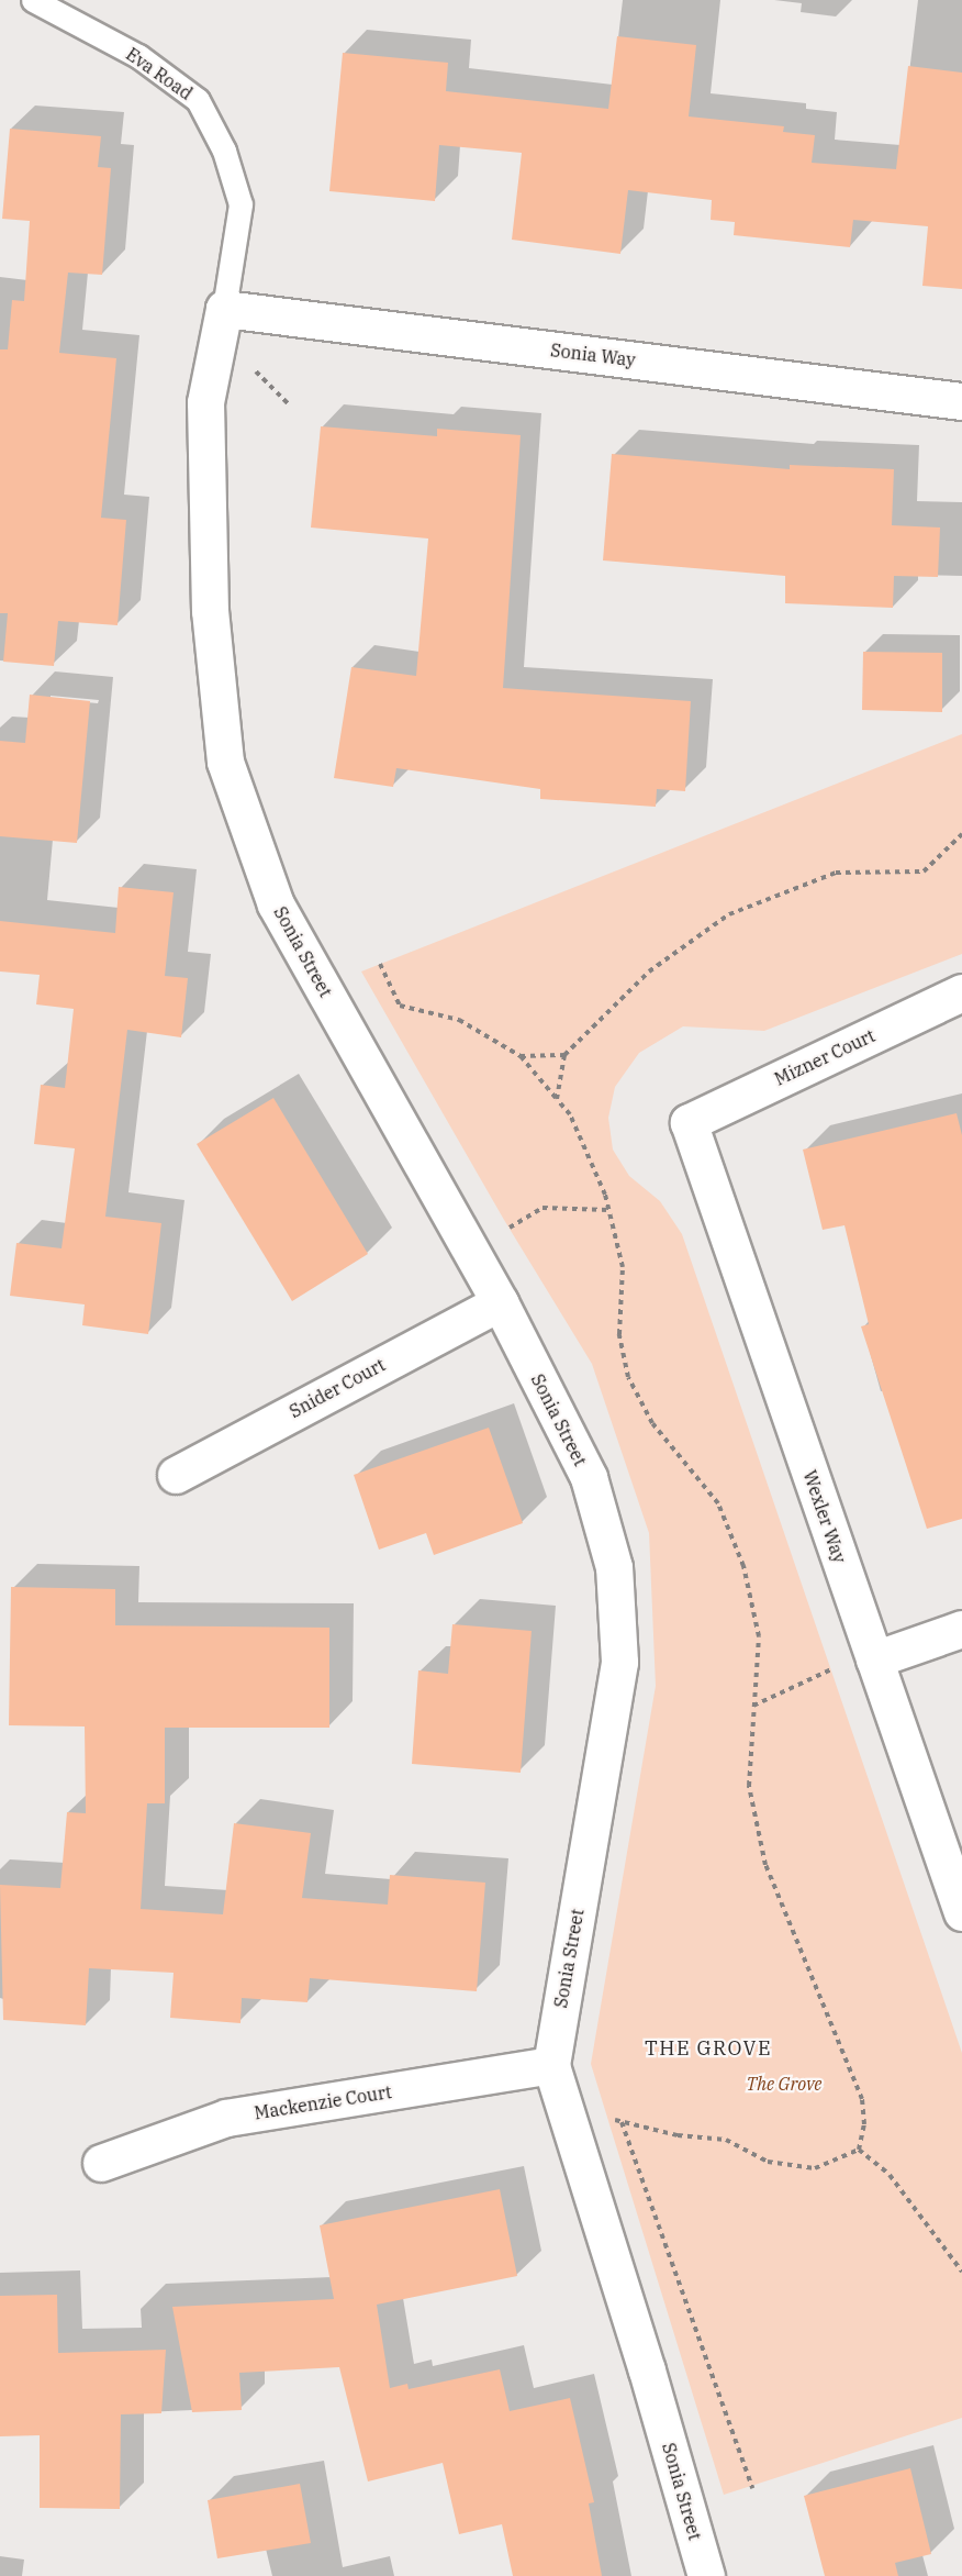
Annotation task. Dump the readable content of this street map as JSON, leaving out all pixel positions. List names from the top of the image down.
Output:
{
  "streets": {
    "street": [
      "Sonia Way",
      "Sonia Street",
      "Mizner Court",
      "Snider Court",
      "Wexler Way",
      "Mackenzie Court"
    ],
    "lane": ["Eva Road"]
  },
  "crossings": [
    ["Eva Road", "Sonia Way"],
    ["Eva Road", "Sonia Street"],
    ["Sonia Way", "Sonia Street"],
    ["Sonia Street", "Snider Court"],
    ["Sonia Street", "Mackenzie Court"],
    ["Mizner Court", "Wexler Way"]
  ],
  "districts": ["THE GROVE"],
  "parks": ["The Grove"]
}
